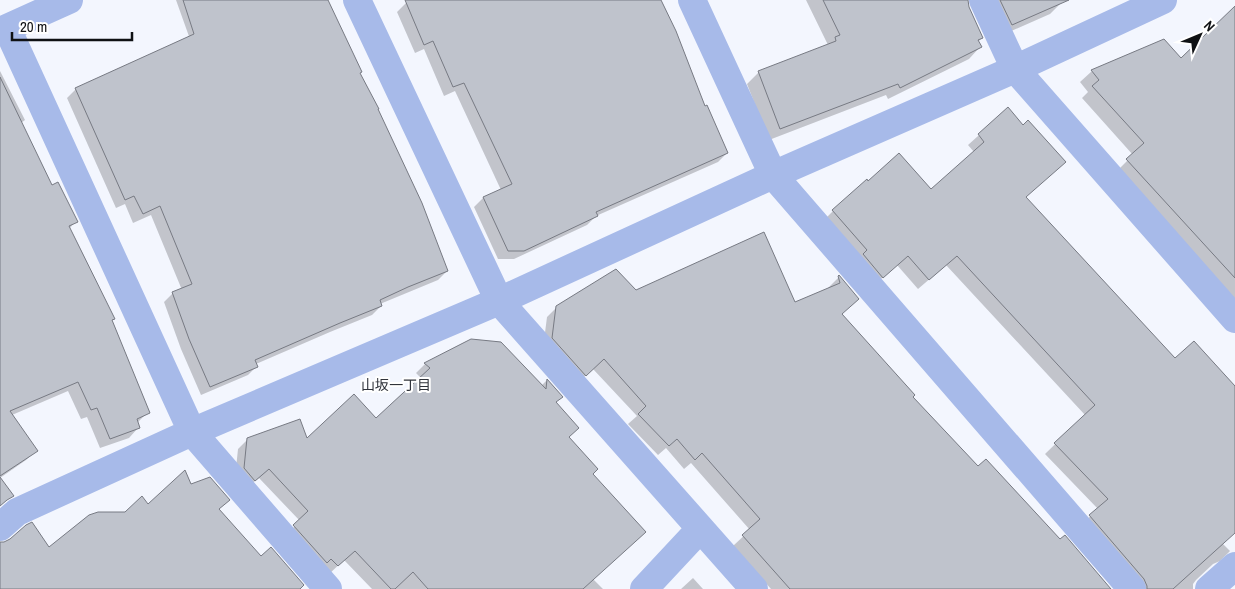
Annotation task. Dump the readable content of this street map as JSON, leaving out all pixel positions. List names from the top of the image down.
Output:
{
  "districts": ["山坂一丁目"],
  "scale_bar": "20 m",
  "north": "top right"
}
